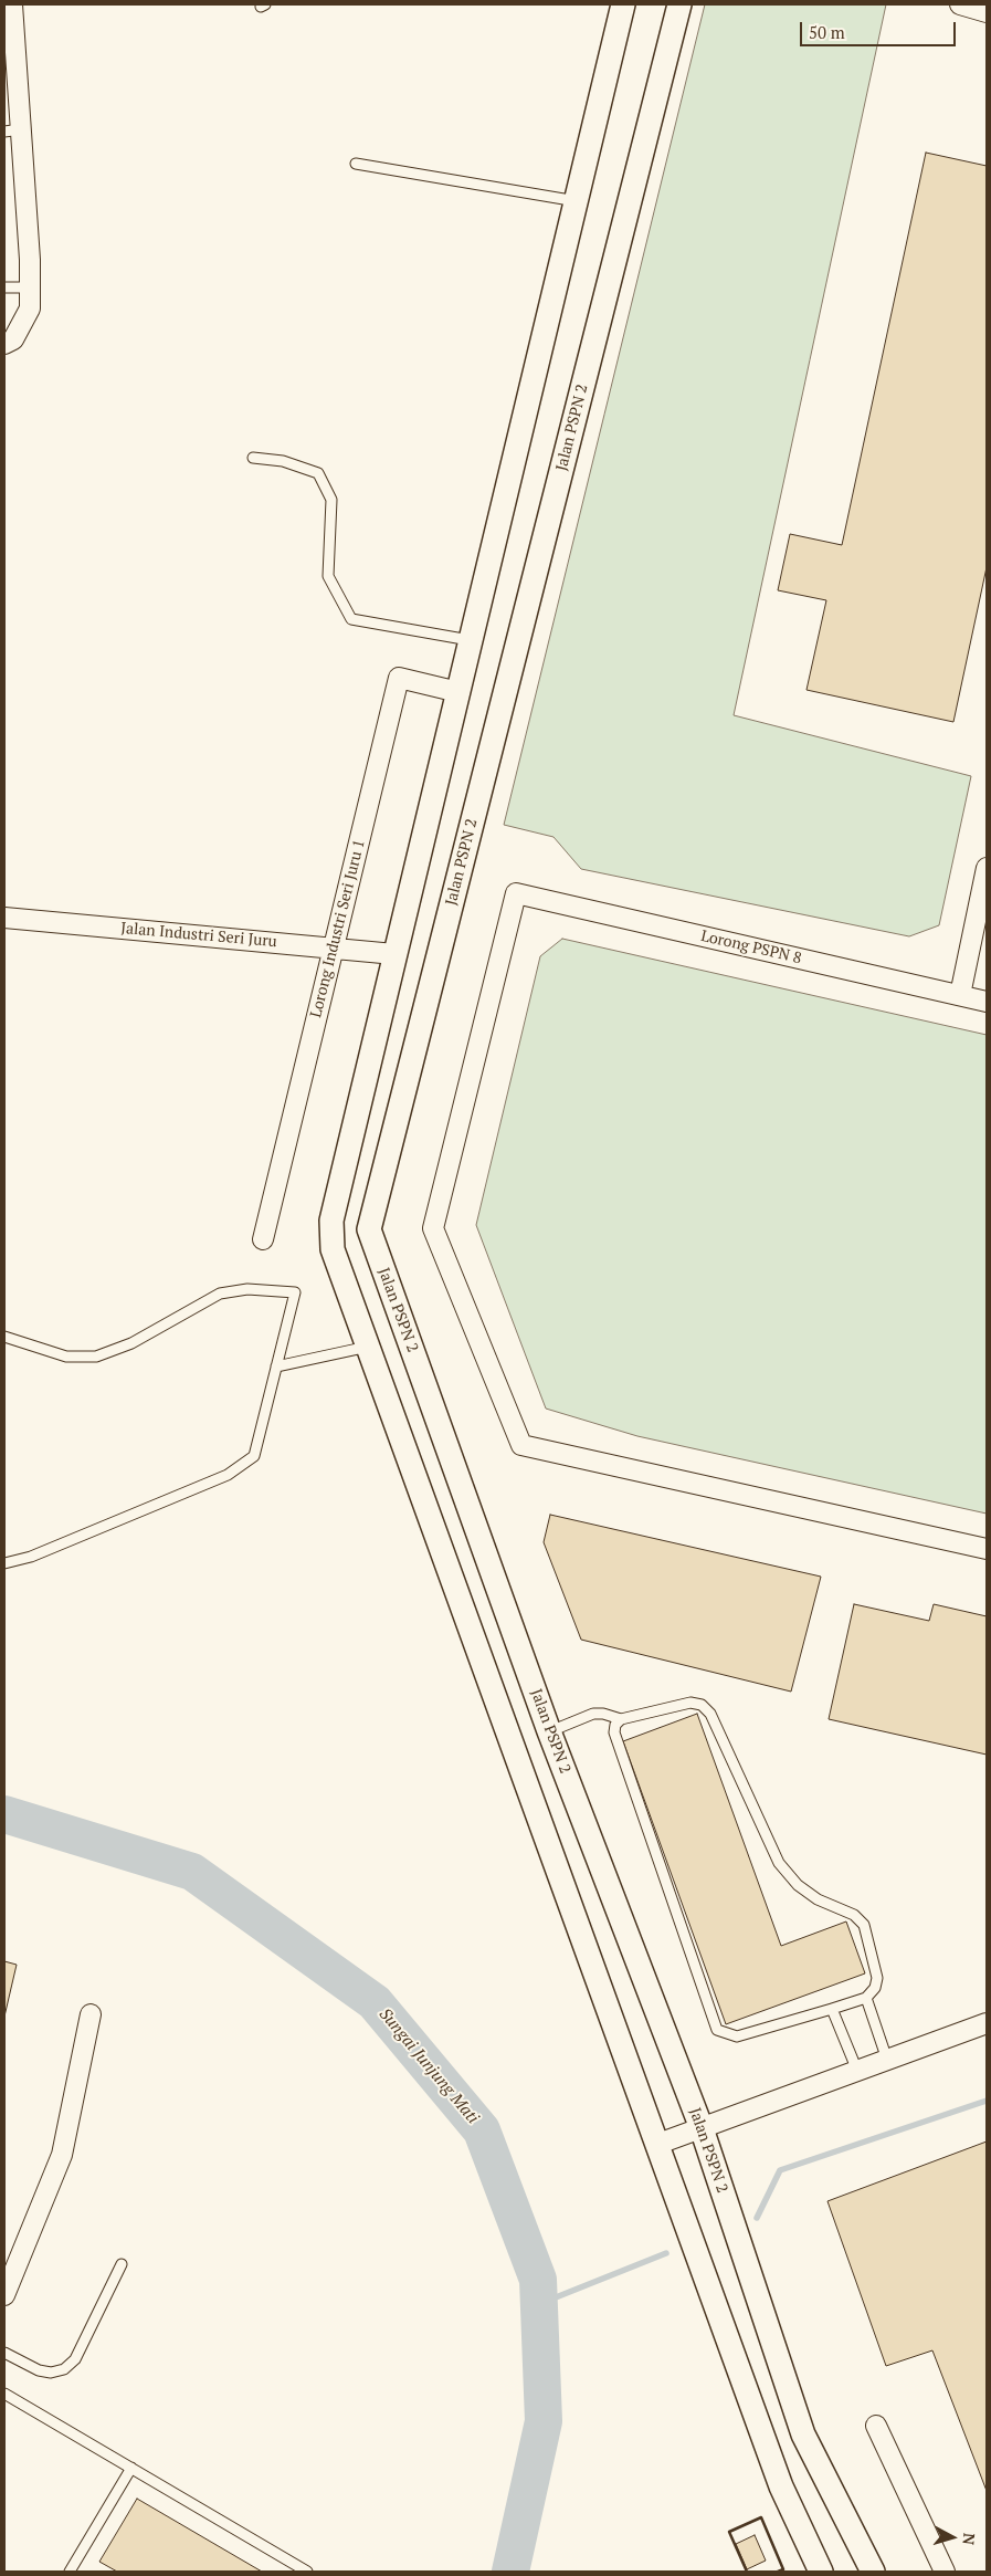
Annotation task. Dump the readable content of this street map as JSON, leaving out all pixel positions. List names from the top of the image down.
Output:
{
  "streets": {
    "street": [
      "Jalan PSPN 2",
      "Lorong Industri Seri Juru 1",
      "Jalan Industri Seri Juru",
      "Lorong PSPN 8"
    ]
  },
  "crossings": [
    ["Lorong Industri Seri Juru 1", "Jalan Industri Seri Juru"]
  ],
  "water": ["Sungai Junjung Mati"],
  "scale_bar": "50 m",
  "north": "right"
}
